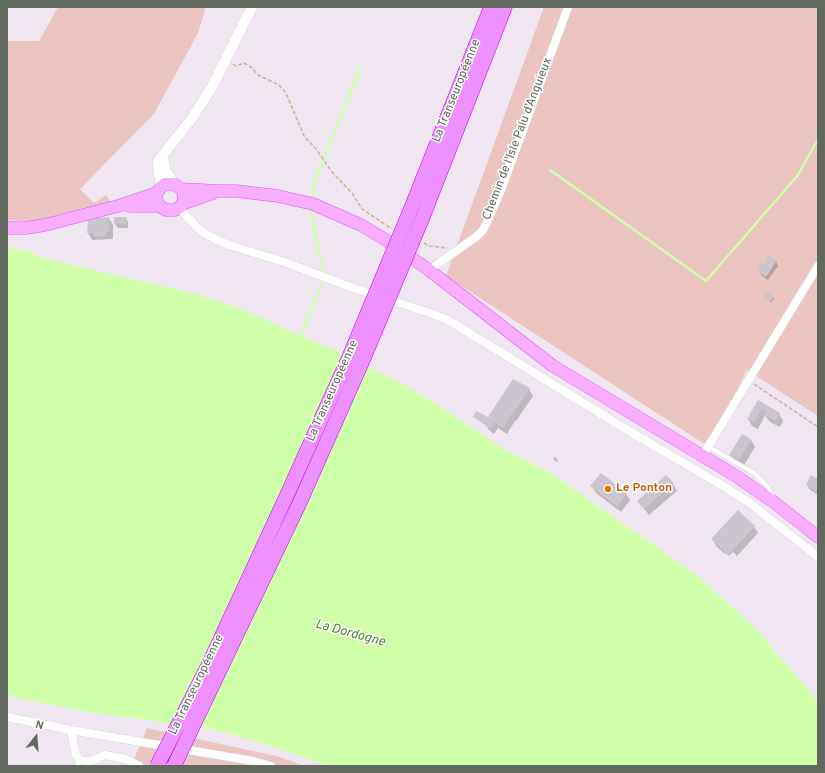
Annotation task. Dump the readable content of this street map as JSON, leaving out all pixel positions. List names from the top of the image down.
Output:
{
  "streets": {
    "highway": ["La Transeuropéenne"],
    "street": ["Chemin de l'Isle Palu d’Anguieux"]
  },
  "water": ["La Dordogne"],
  "places": ["Le Ponton"],
  "north": "top"
}
